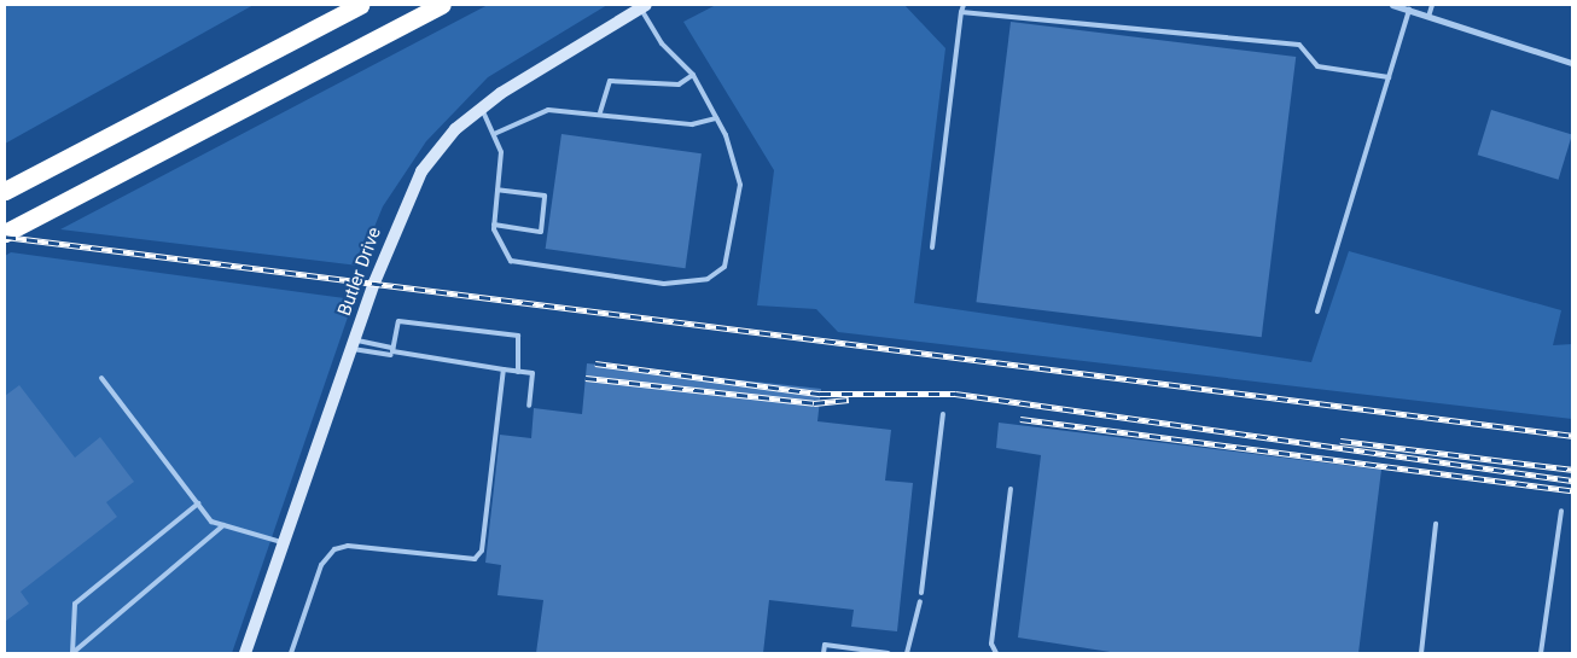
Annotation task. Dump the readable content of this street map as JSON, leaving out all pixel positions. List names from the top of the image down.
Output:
{
  "streets": {
    "street": ["Butler Drive"]
  }
}
